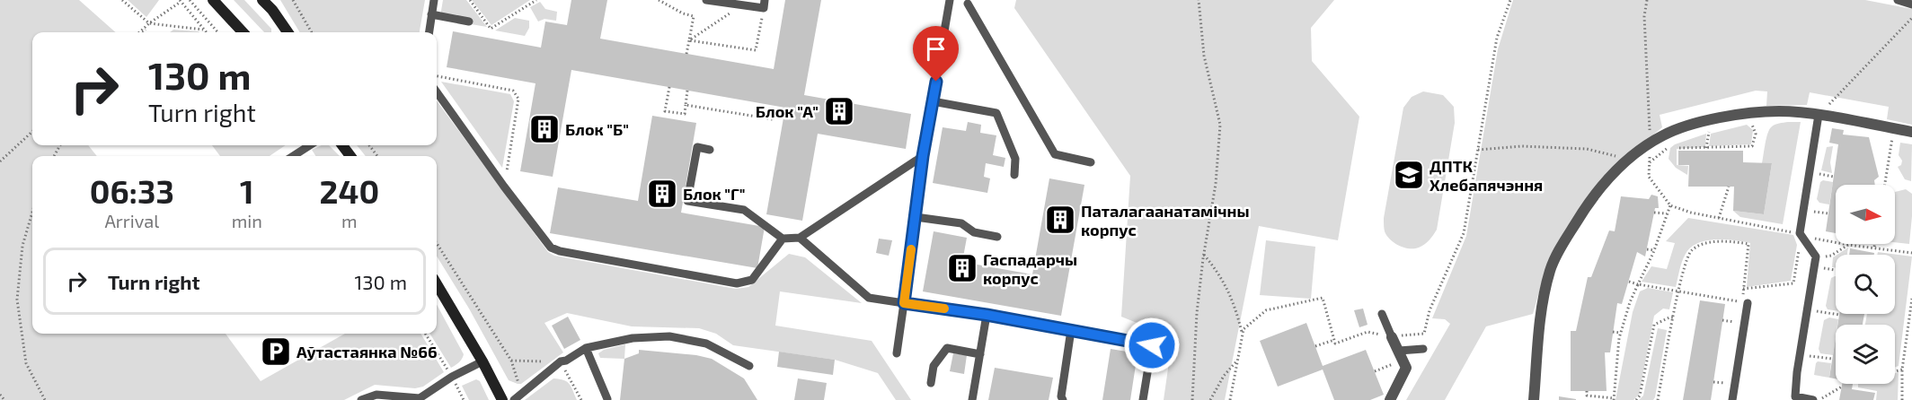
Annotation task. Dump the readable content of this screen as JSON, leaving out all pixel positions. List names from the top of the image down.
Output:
{
  "places": {
    "building": [
      "Блок \"А\"",
      "Блок \"Б\"",
      "Блок \"Г\"",
      "Паталагаанатамічны корпус",
      "Гаспадарчы корпус"
    ],
    "school or university": ["ДПТК Хлебапячэння"],
    "parking": ["Аўтастаянка №66"]
  },
  "north": "right",
  "page": {
    "turn": ["130 m", "Turn right"],
    "eta": [
      "06:33",
      "Arrival",
      "1",
      "min",
      "240",
      "m"
    ],
    "list": [
      {
        "name": "Turn right",
        "value": "130 m"
      }
    ]
  }
}
